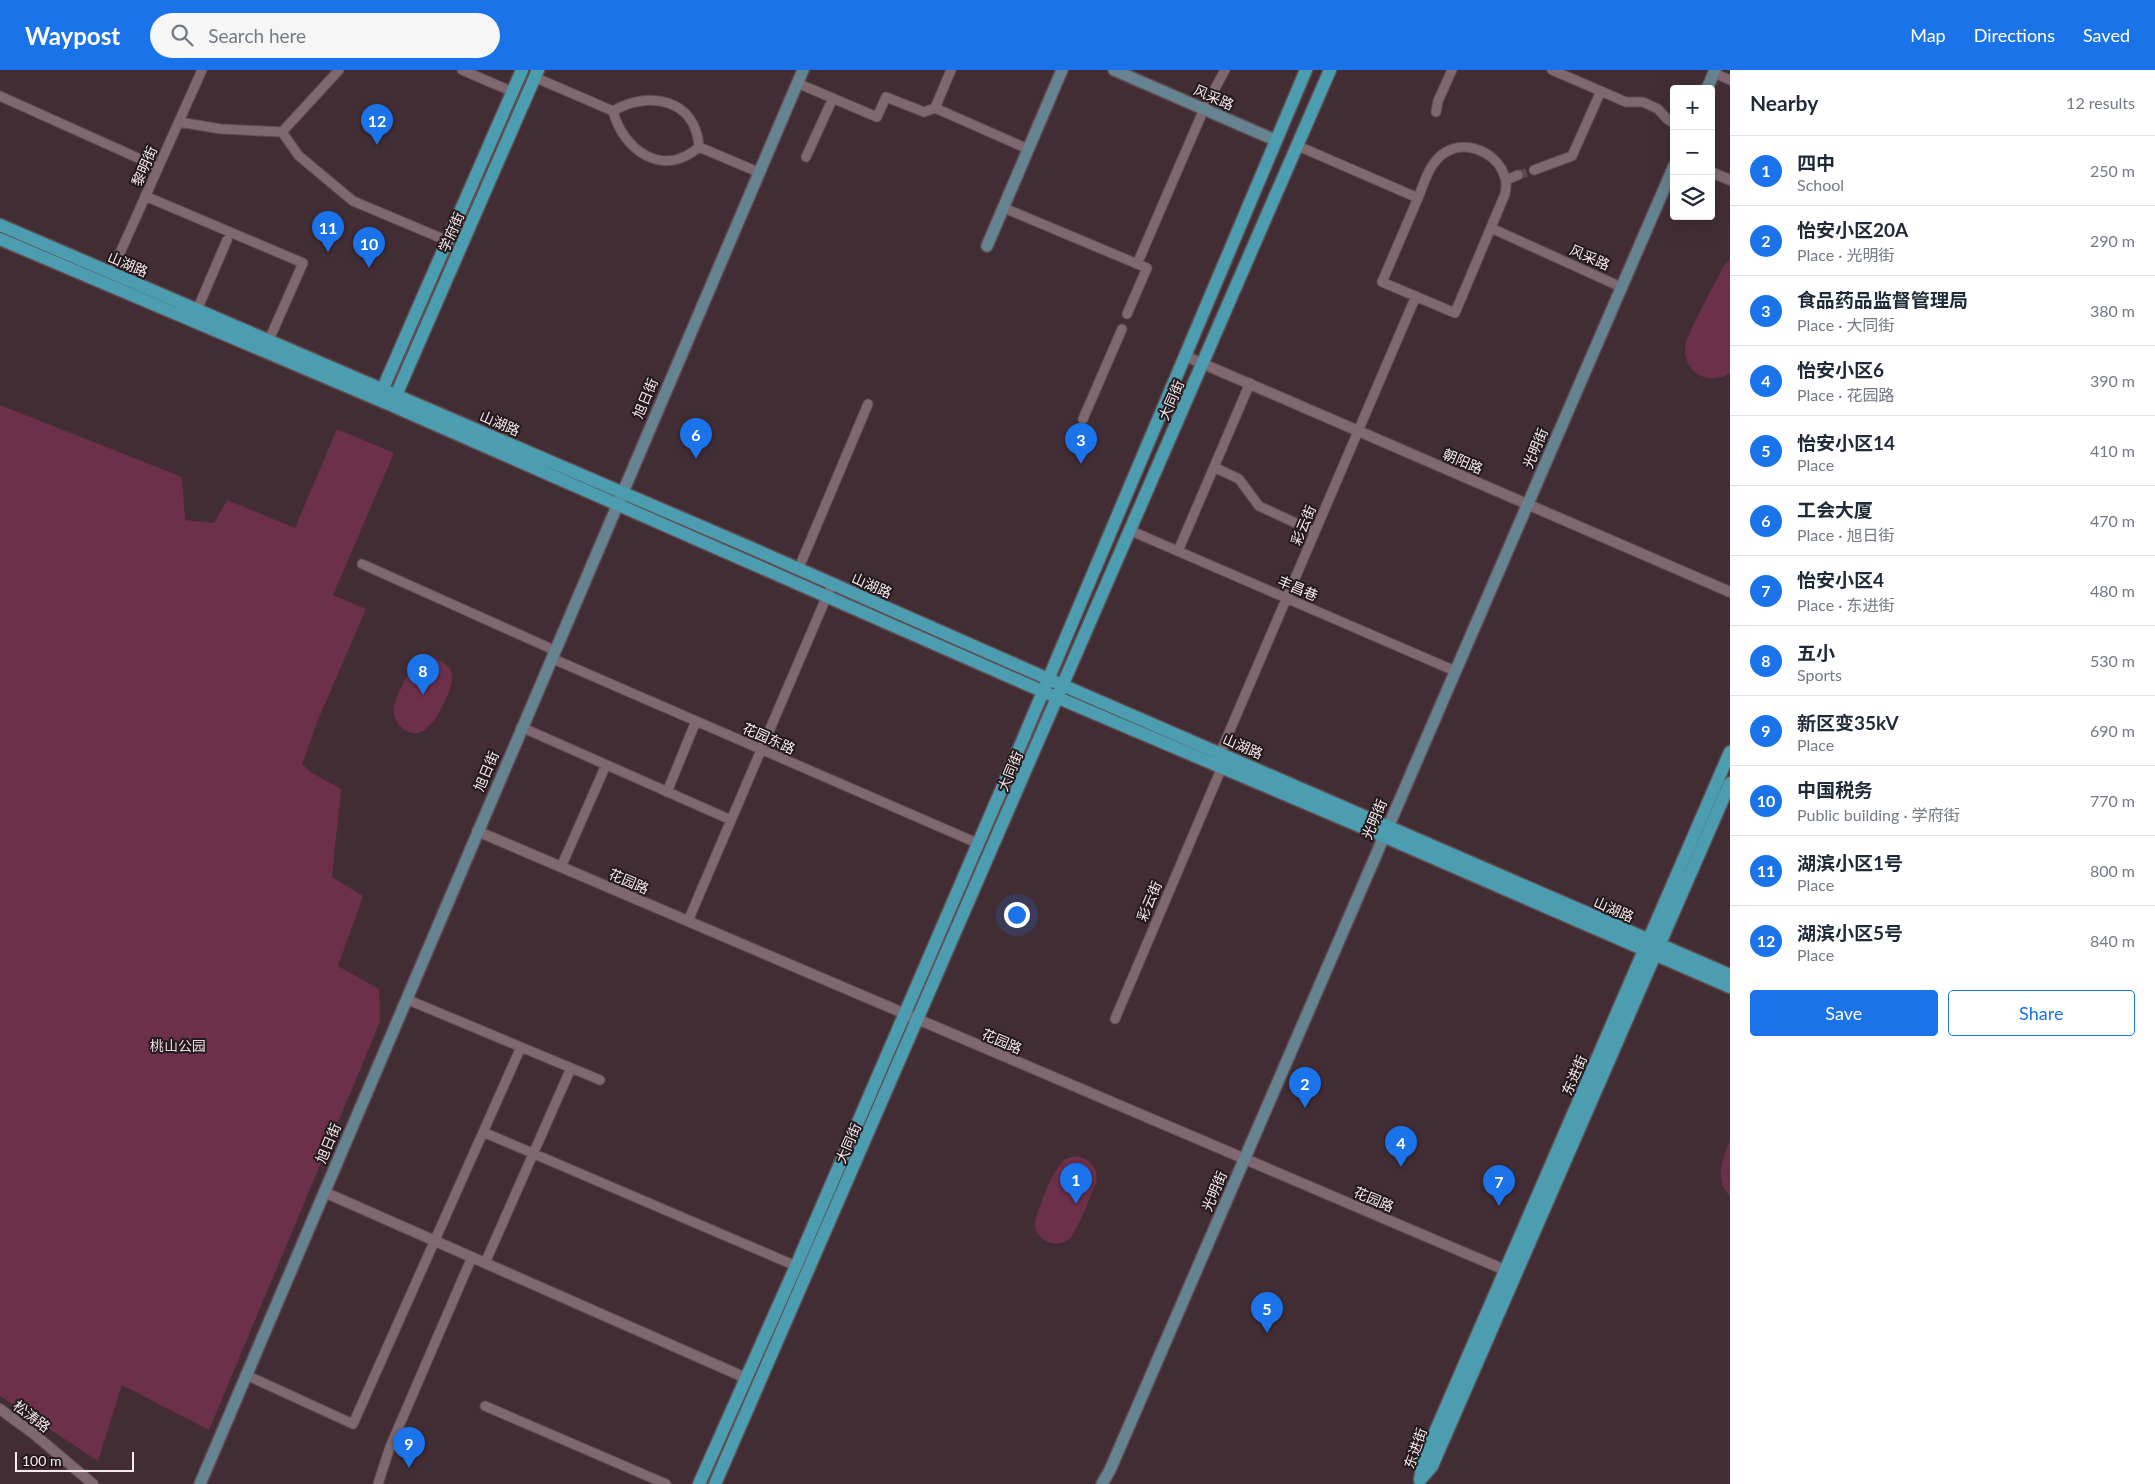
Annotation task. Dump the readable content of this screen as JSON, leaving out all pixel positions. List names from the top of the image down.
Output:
{
  "streets": {
    "main road": [
      "风采路",
      "学府街",
      "山湖路",
      "旭日街",
      "大同街",
      "光明街",
      "东进街"
    ],
    "street": [
      "黎明街",
      "朝阳路",
      "彩云街",
      "丰昌巷",
      "花园东路",
      "花园路",
      "松涛路"
    ]
  },
  "crossings": [
    ["风采路", "大同街"],
    ["风采路", "光明街"],
    ["黎明街", "山湖路"],
    ["学府街", "山湖路"],
    ["山湖路", "旭日街"],
    ["山湖路", "大同街"],
    ["山湖路", "光明街"],
    ["山湖路", "彩云街"],
    ["山湖路", "东进街"],
    ["旭日街", "花园东路"],
    ["旭日街", "花园路"],
    ["大同街", "朝阳路"],
    ["大同街", "丰昌巷"],
    ["大同街", "花园东路"],
    ["大同街", "花园路"],
    ["光明街", "朝阳路"],
    ["光明街", "丰昌巷"],
    ["光明街", "花园路"],
    ["朝阳路", "彩云街"],
    ["彩云街", "丰昌巷"],
    ["花园路", "东进街"]
  ],
  "parks": ["桃山公园"],
  "scale_bar": "100 m",
  "page": {
    "header": "Waypost",
    "search": "Search here",
    "nav": ["Map", "Directions", "Saved"],
    "heading": ["Nearby", "12 results"],
    "map_buttons": ["+", "−"],
    "pins": [
      "12",
      "11",
      "10",
      "6",
      "3",
      "8",
      "2",
      "4",
      "1",
      "7",
      "5",
      "9"
    ],
    "list": [
      {
        "mark": "1",
        "name": "四中",
        "note": "School",
        "value": "250 m"
      },
      {
        "mark": "2",
        "name": "怡安小区20A",
        "note": "Place · 光明街",
        "value": "290 m"
      },
      {
        "mark": "3",
        "name": "食品药品监督管理局",
        "note": "Place · 大同街",
        "value": "380 m"
      },
      {
        "mark": "4",
        "name": "怡安小区6",
        "note": "Place · 花园路",
        "value": "390 m"
      },
      {
        "mark": "5",
        "name": "怡安小区14",
        "note": "Place",
        "value": "410 m"
      },
      {
        "mark": "6",
        "name": "工会大厦",
        "note": "Place · 旭日街",
        "value": "470 m"
      },
      {
        "mark": "7",
        "name": "怡安小区4",
        "note": "Place · 东进街",
        "value": "480 m"
      },
      {
        "mark": "8",
        "name": "五小",
        "note": "Sports",
        "value": "530 m"
      },
      {
        "mark": "9",
        "name": "新区变35kV",
        "note": "Place",
        "value": "690 m"
      },
      {
        "mark": "10",
        "name": "中国税务",
        "note": "Public building · 学府街",
        "value": "770 m"
      },
      {
        "mark": "11",
        "name": "湖滨小区1号",
        "note": "Place",
        "value": "800 m"
      },
      {
        "mark": "12",
        "name": "湖滨小区5号",
        "note": "Place",
        "value": "840 m"
      }
    ],
    "buttons": ["Save", "Share"],
    "scale": "100 m"
  }
}
